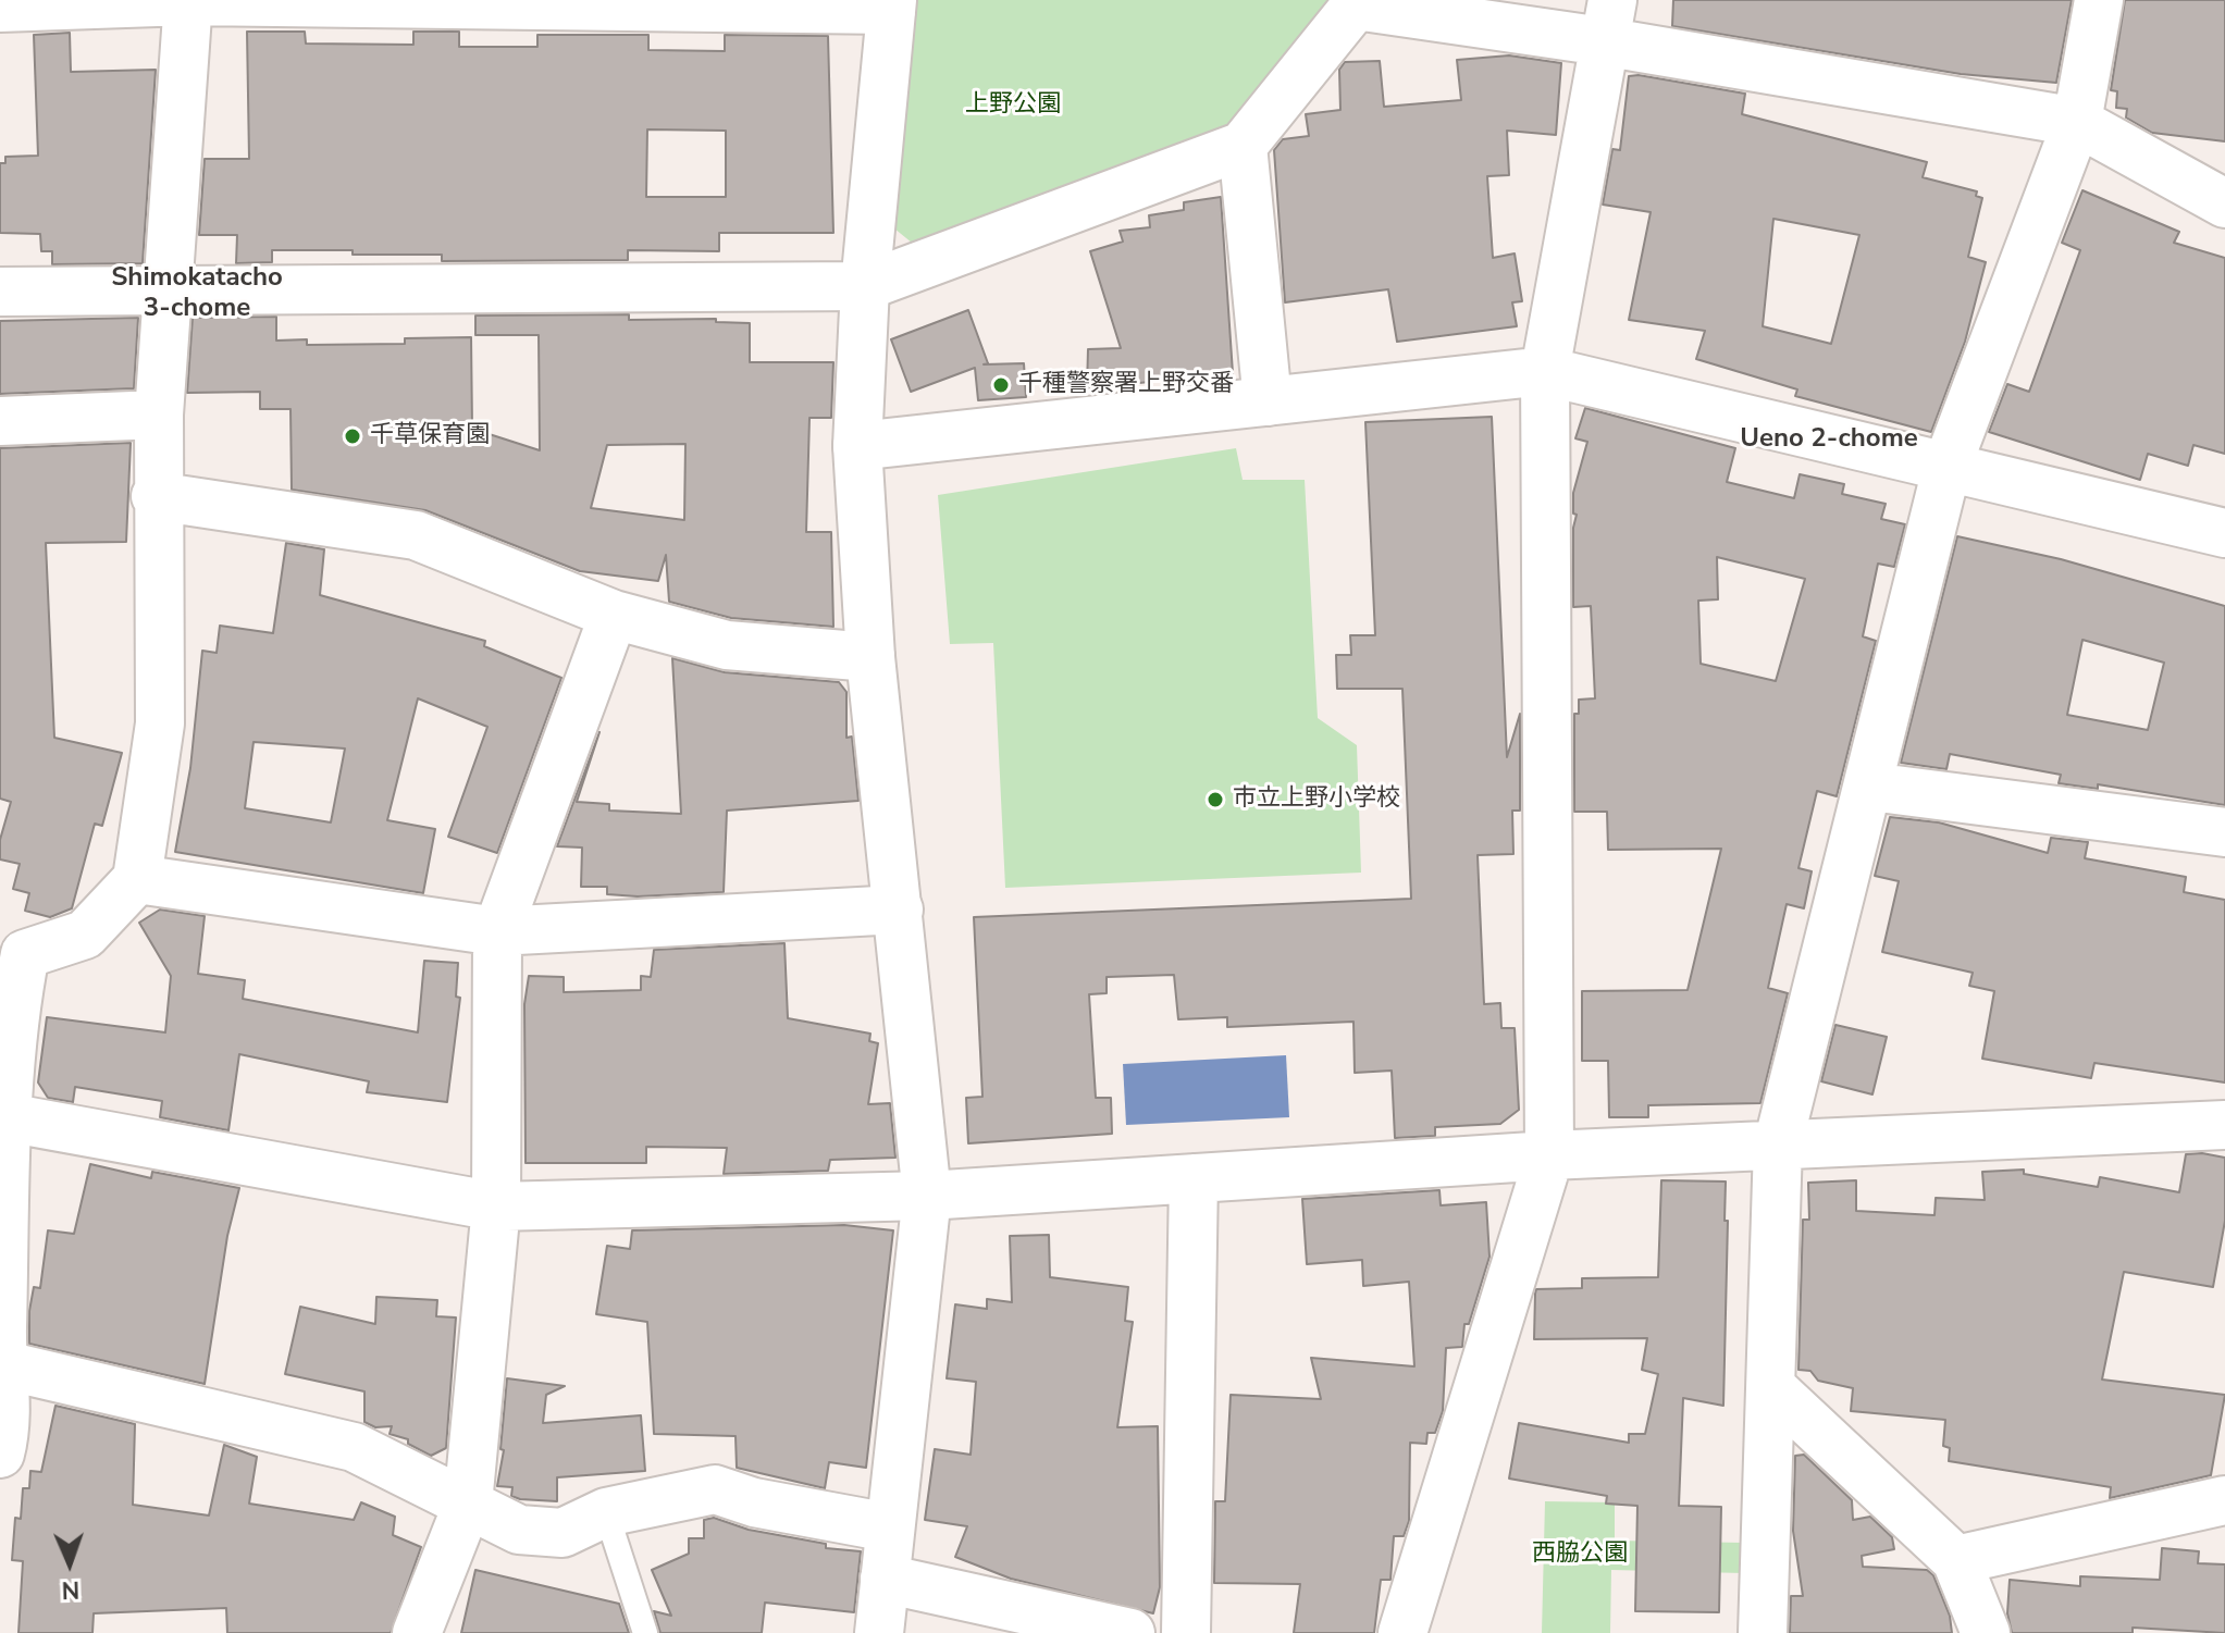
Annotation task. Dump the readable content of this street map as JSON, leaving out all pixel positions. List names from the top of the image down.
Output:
{
  "districts": ["Shimokatacho 3-chome", "Ueno 2-chome"],
  "parks": ["上野公園", "西脇公園"],
  "places": ["千種警察署上野交番", "千草保育園", "市立上野小学校"],
  "north": "bottom"
}
